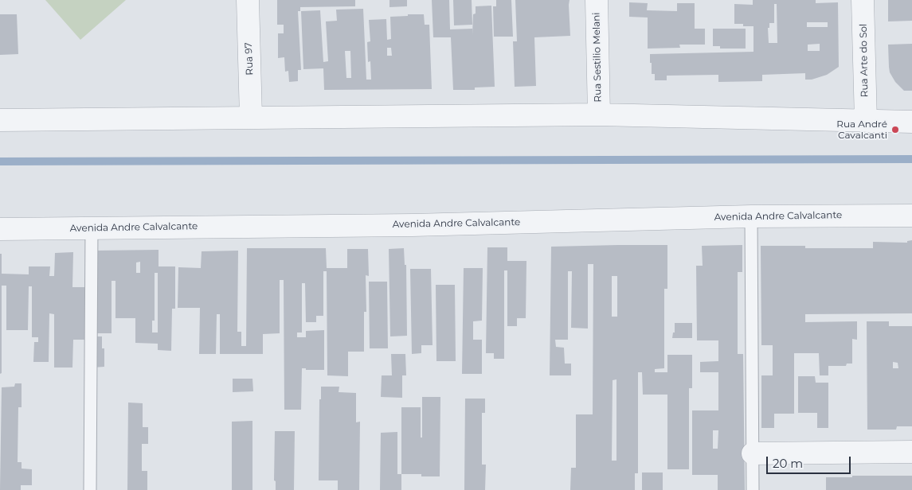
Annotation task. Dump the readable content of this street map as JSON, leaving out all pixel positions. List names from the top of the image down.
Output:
{
  "streets": {
    "street": [
      "Rua Sestilio Melani",
      "Rua 97",
      "Rua Arte do Sol",
      "Avenida Andre Calvalcante"
    ]
  },
  "places": ["Rua André Cavalcanti"],
  "scale_bar": "20 m"
}
